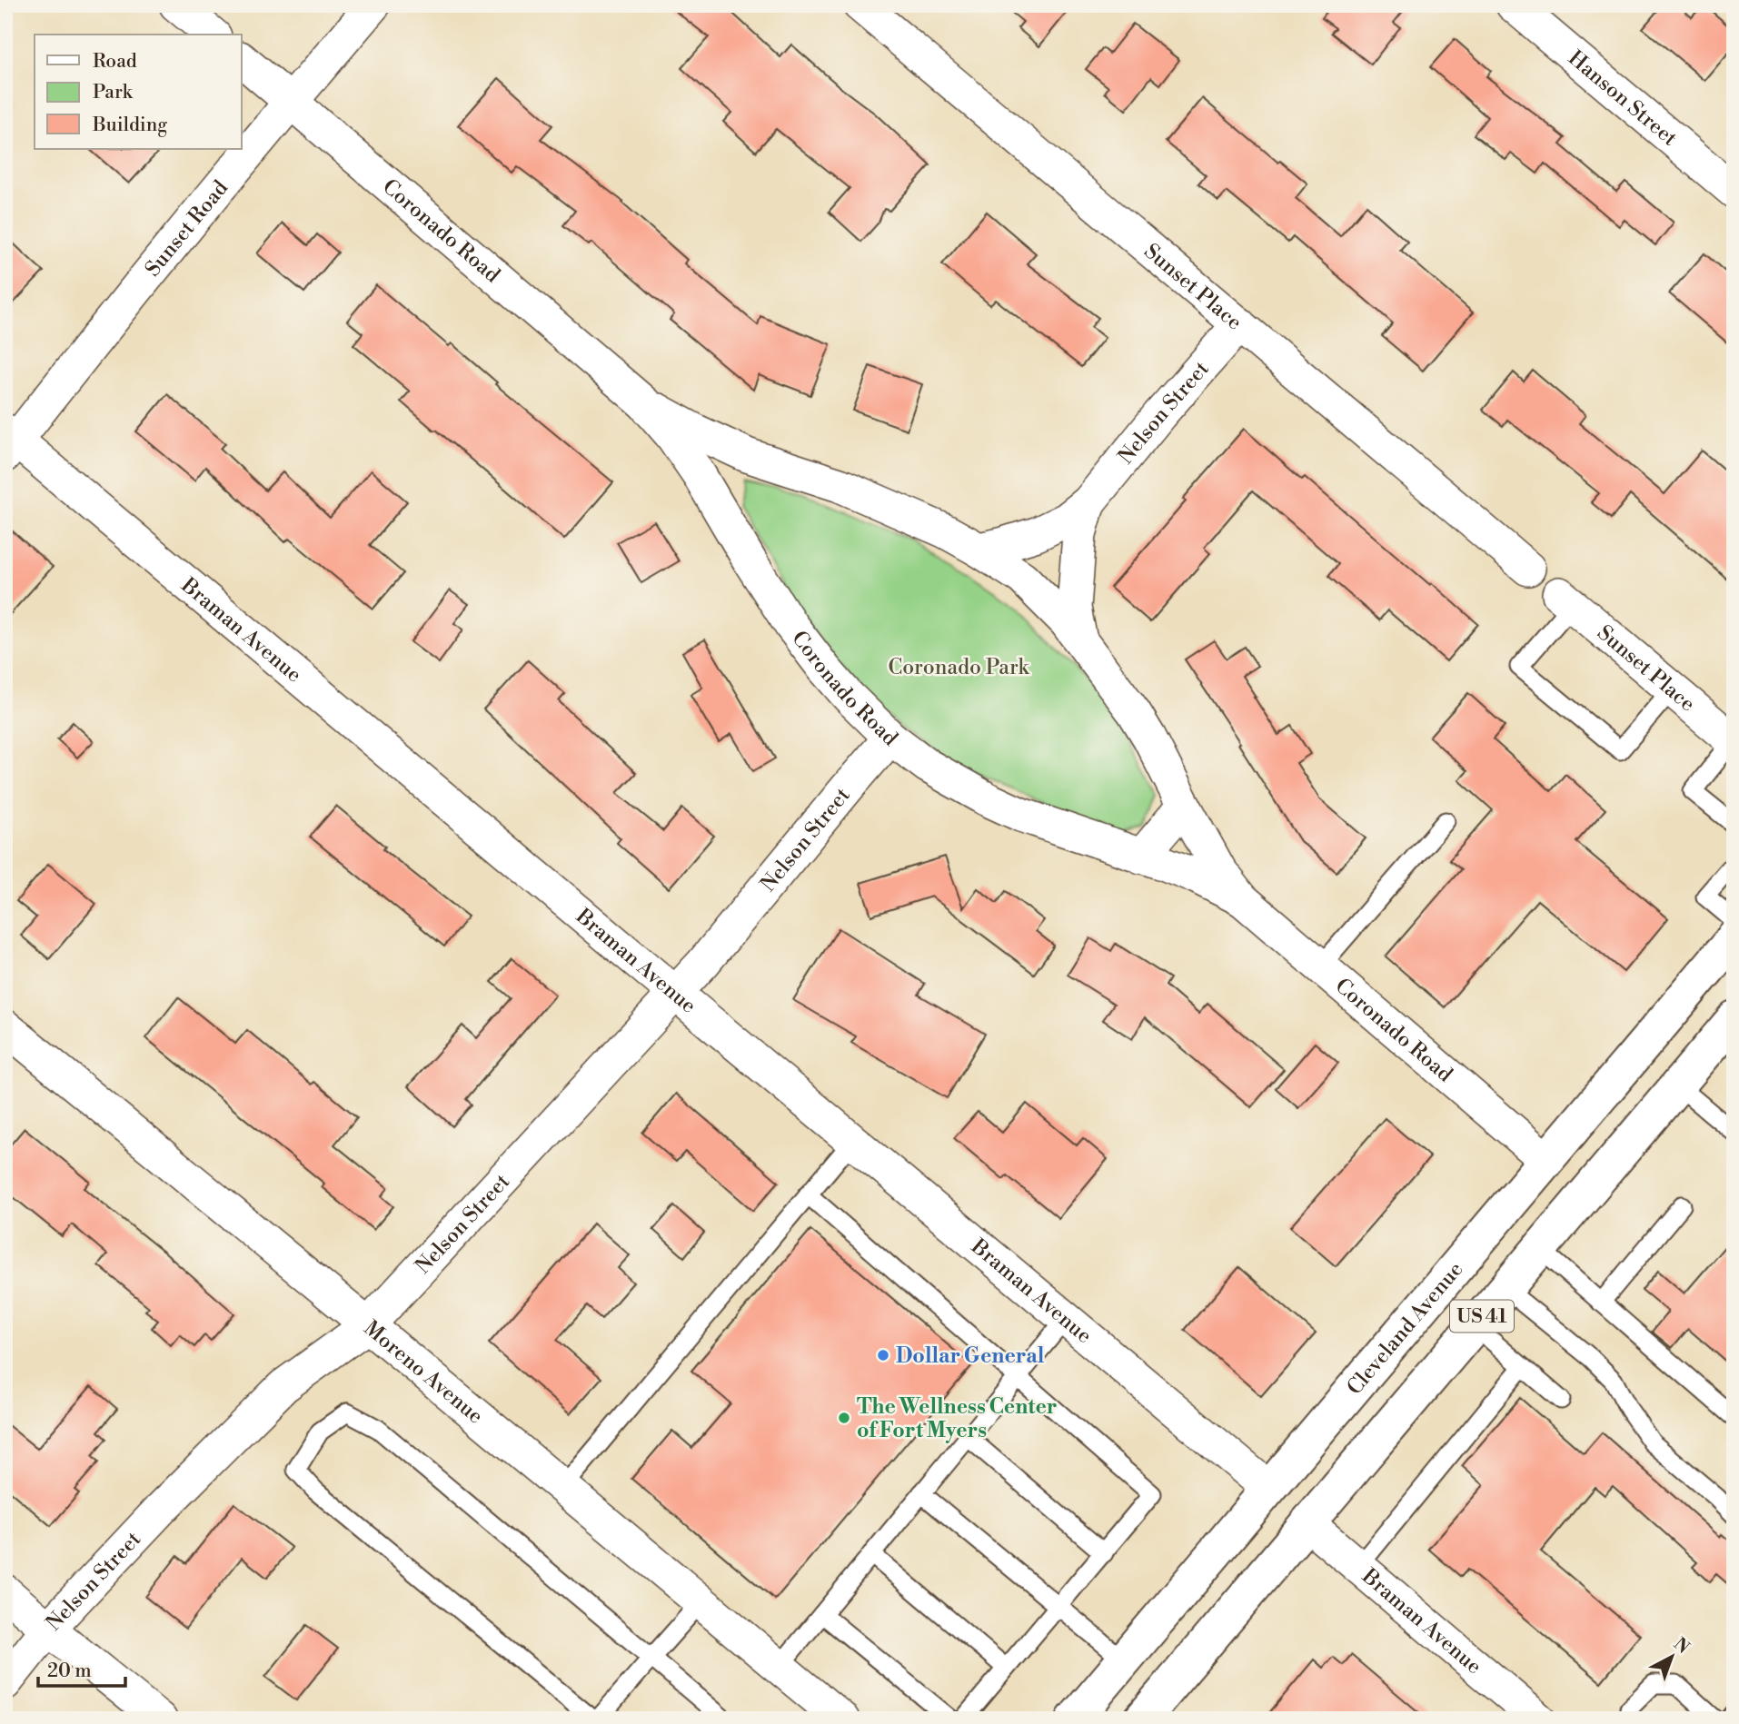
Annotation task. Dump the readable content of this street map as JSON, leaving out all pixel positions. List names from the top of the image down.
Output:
{
  "streets": {
    "main road": ["US 41", "Cleveland Avenue"],
    "street": [
      "Hanson Street",
      "Sunset Road",
      "Coronado Road",
      "Sunset Place",
      "Nelson Street",
      "Braman Avenue",
      "Moreno Avenue"
    ]
  },
  "crossings": [
    ["Sunset Road", "Coronado Road"],
    ["Sunset Road", "Braman Avenue"],
    ["Coronado Road", "Nelson Street"],
    ["Coronado Road", "Cleveland Avenue"],
    ["Sunset Place", "Nelson Street"],
    ["Nelson Street", "Braman Avenue"],
    ["Nelson Street", "Moreno Avenue"],
    ["Braman Avenue", "US 41"],
    ["Braman Avenue", "Cleveland Avenue"]
  ],
  "parks": ["Coronado Park"],
  "places": ["Dollar General", "The Wellness Center of Fort Myers"],
  "legend": ["Road", "Park", "Building"],
  "scale_bar": "20 m",
  "north": "top right"
}
